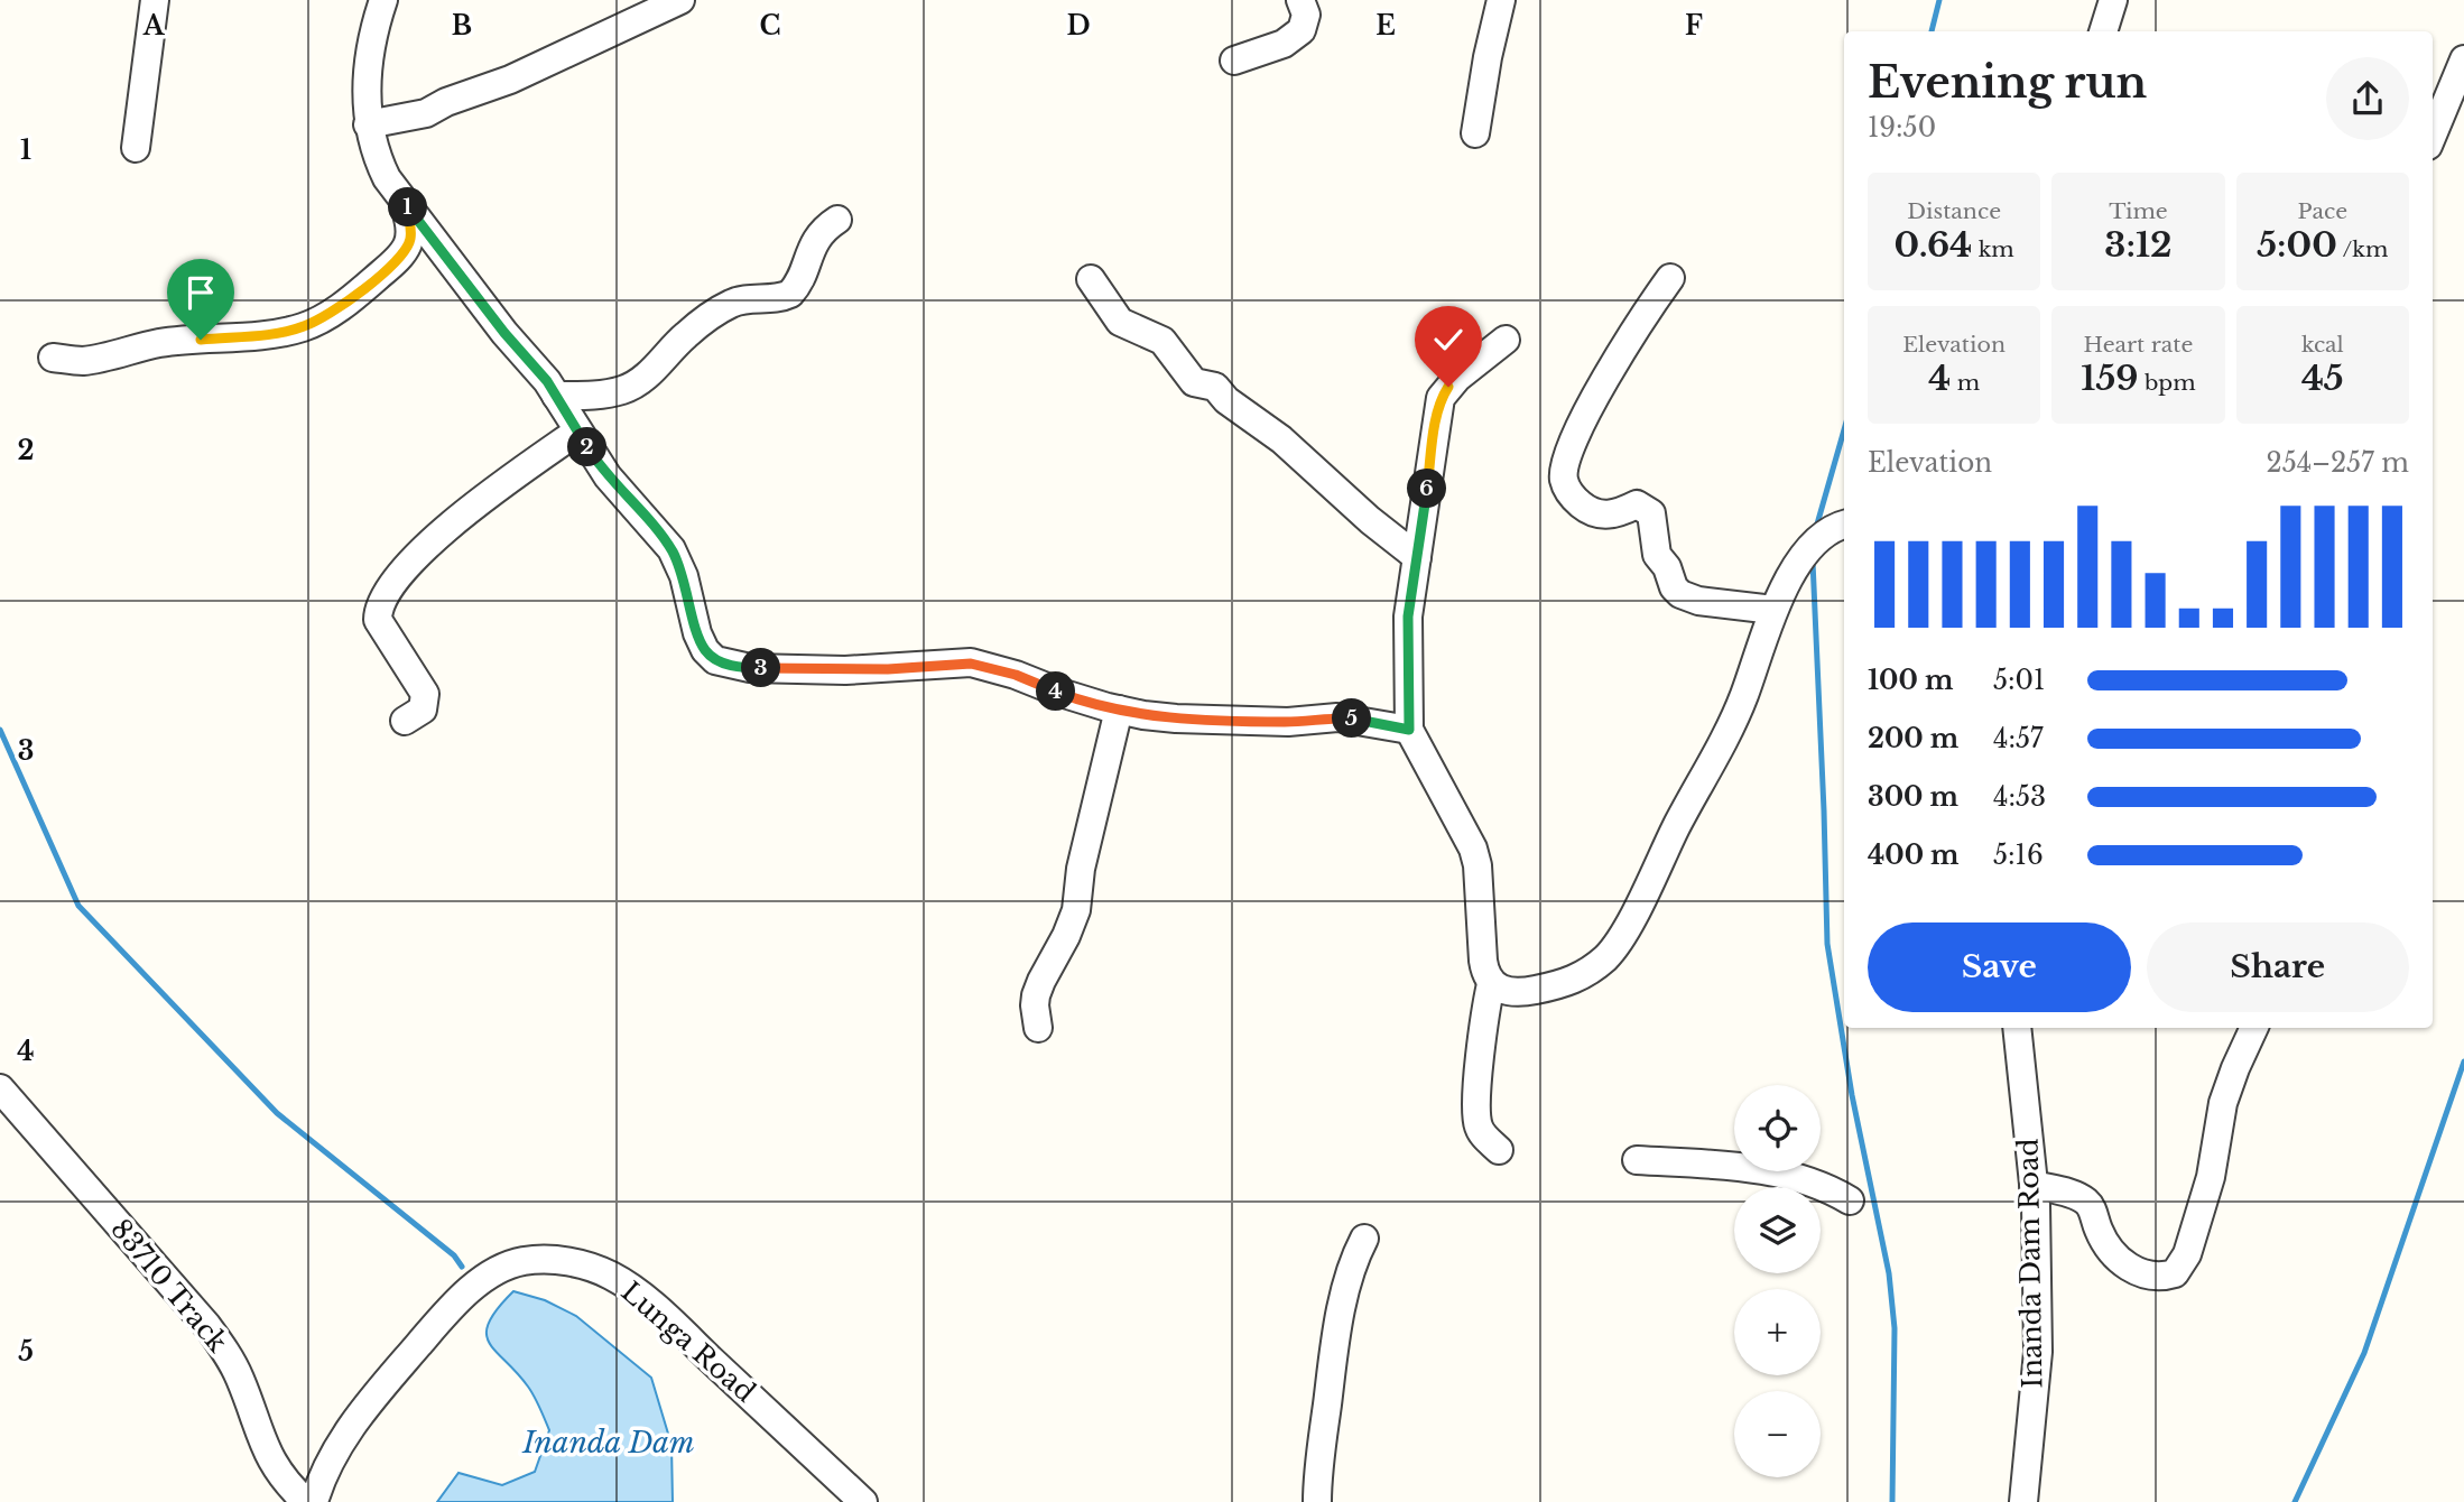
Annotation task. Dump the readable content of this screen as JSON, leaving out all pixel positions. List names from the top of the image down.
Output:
{
  "streets": {
    "street": ["Inanda Dam Road", "83710 Track", "Lunga Road"]
  },
  "water": ["Inanda Dam"],
  "page": {
    "heading": ["Evening run", "19:50"],
    "stats": [
      ["Distance", "0.64 km"],
      ["Time", "3:12"],
      ["Pace", "5:00 /km"],
      ["Elevation", "4 m"],
      ["Heart rate", "159 bpm"],
      ["kcal", "45"]
    ],
    "pins": [
      "1",
      "2",
      "6",
      "3",
      "4",
      "5"
    ],
    "chart": ["Elevation", "254–257 m"],
    "list": [
      {
        "name": "100 m",
        "note": "5:01"
      },
      {
        "name": "200 m",
        "note": "4:57"
      },
      {
        "name": "300 m",
        "note": "4:53"
      },
      {
        "name": "400 m",
        "note": "5:16"
      }
    ],
    "buttons": ["Save", "Share"],
    "map_buttons": ["+", "−"]
  },
  "grid": {
    "columns": [
      "A",
      "B",
      "C",
      "D",
      "E",
      "F"
    ],
    "rows": [
      "1",
      "2",
      "3",
      "4",
      "5"
    ]
  }
}
